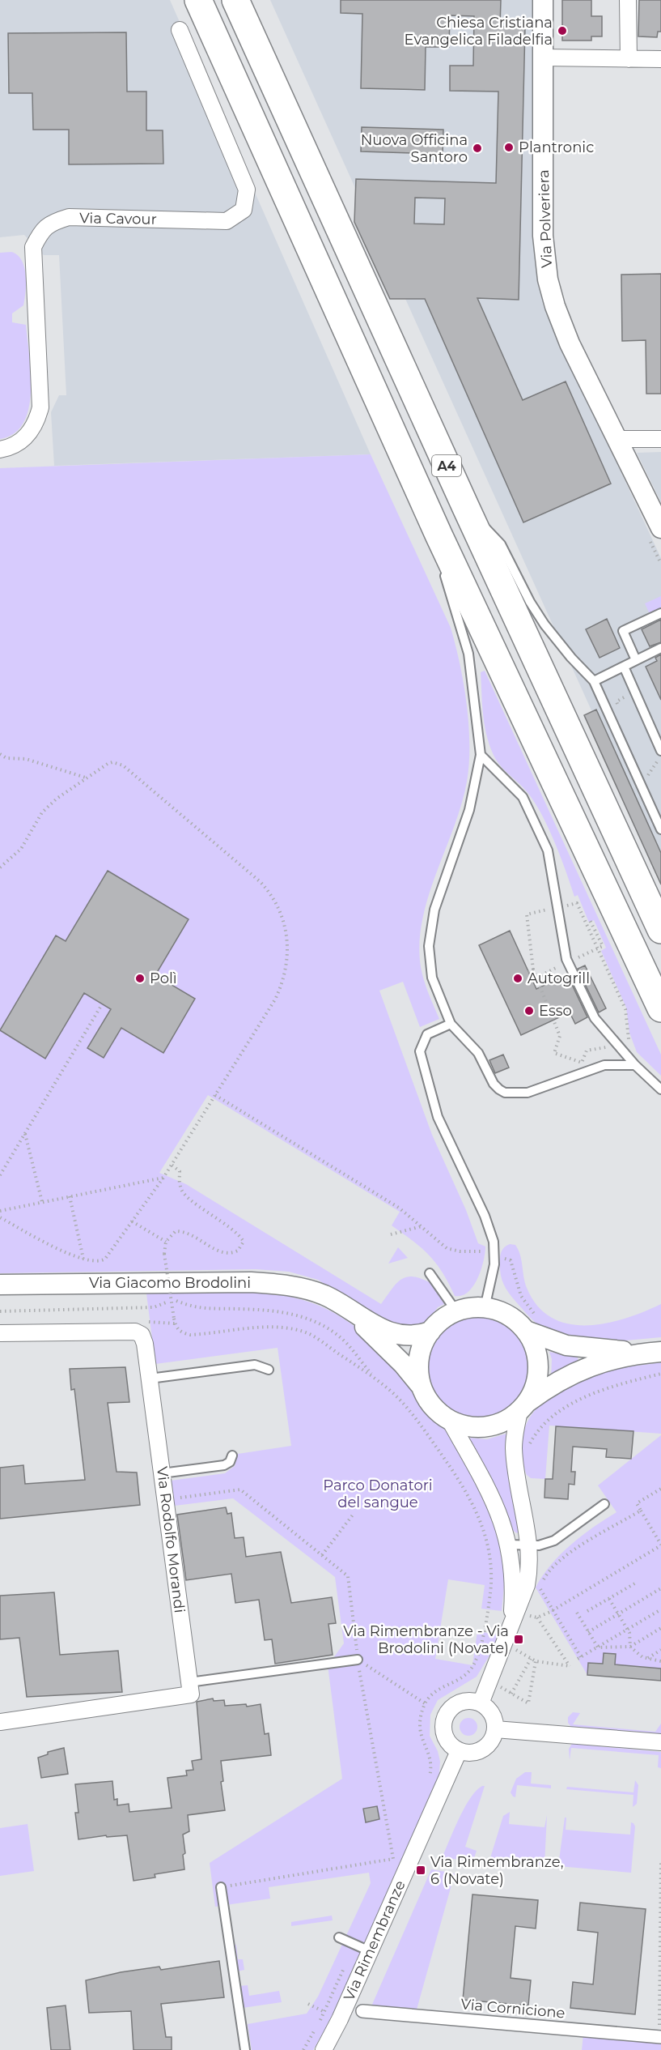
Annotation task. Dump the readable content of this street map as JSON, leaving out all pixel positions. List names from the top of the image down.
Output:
{
  "streets": {
    "highway": ["A4"],
    "street": [
      "Via Cavour",
      "Via Polveriera",
      "Via Giacomo Brodolini",
      "Via Rodolfo Morandi",
      "Via Rimembranze",
      "Via Cornicione"
    ]
  },
  "parks": ["Parco Donatori del sangue"],
  "places": {
    "other": [
      "Chiesa Cristiana Evangelica Filadelfia",
      "Plantronic",
      "Nuova Officina Santoro",
      "Polì",
      "Autogrill",
      "Esso"
    ],
    "transit": ["Via Rimembranze - Via Brodolini (Novate)", "Via Rimembranze, 6 (Novate)"]
  }
}
